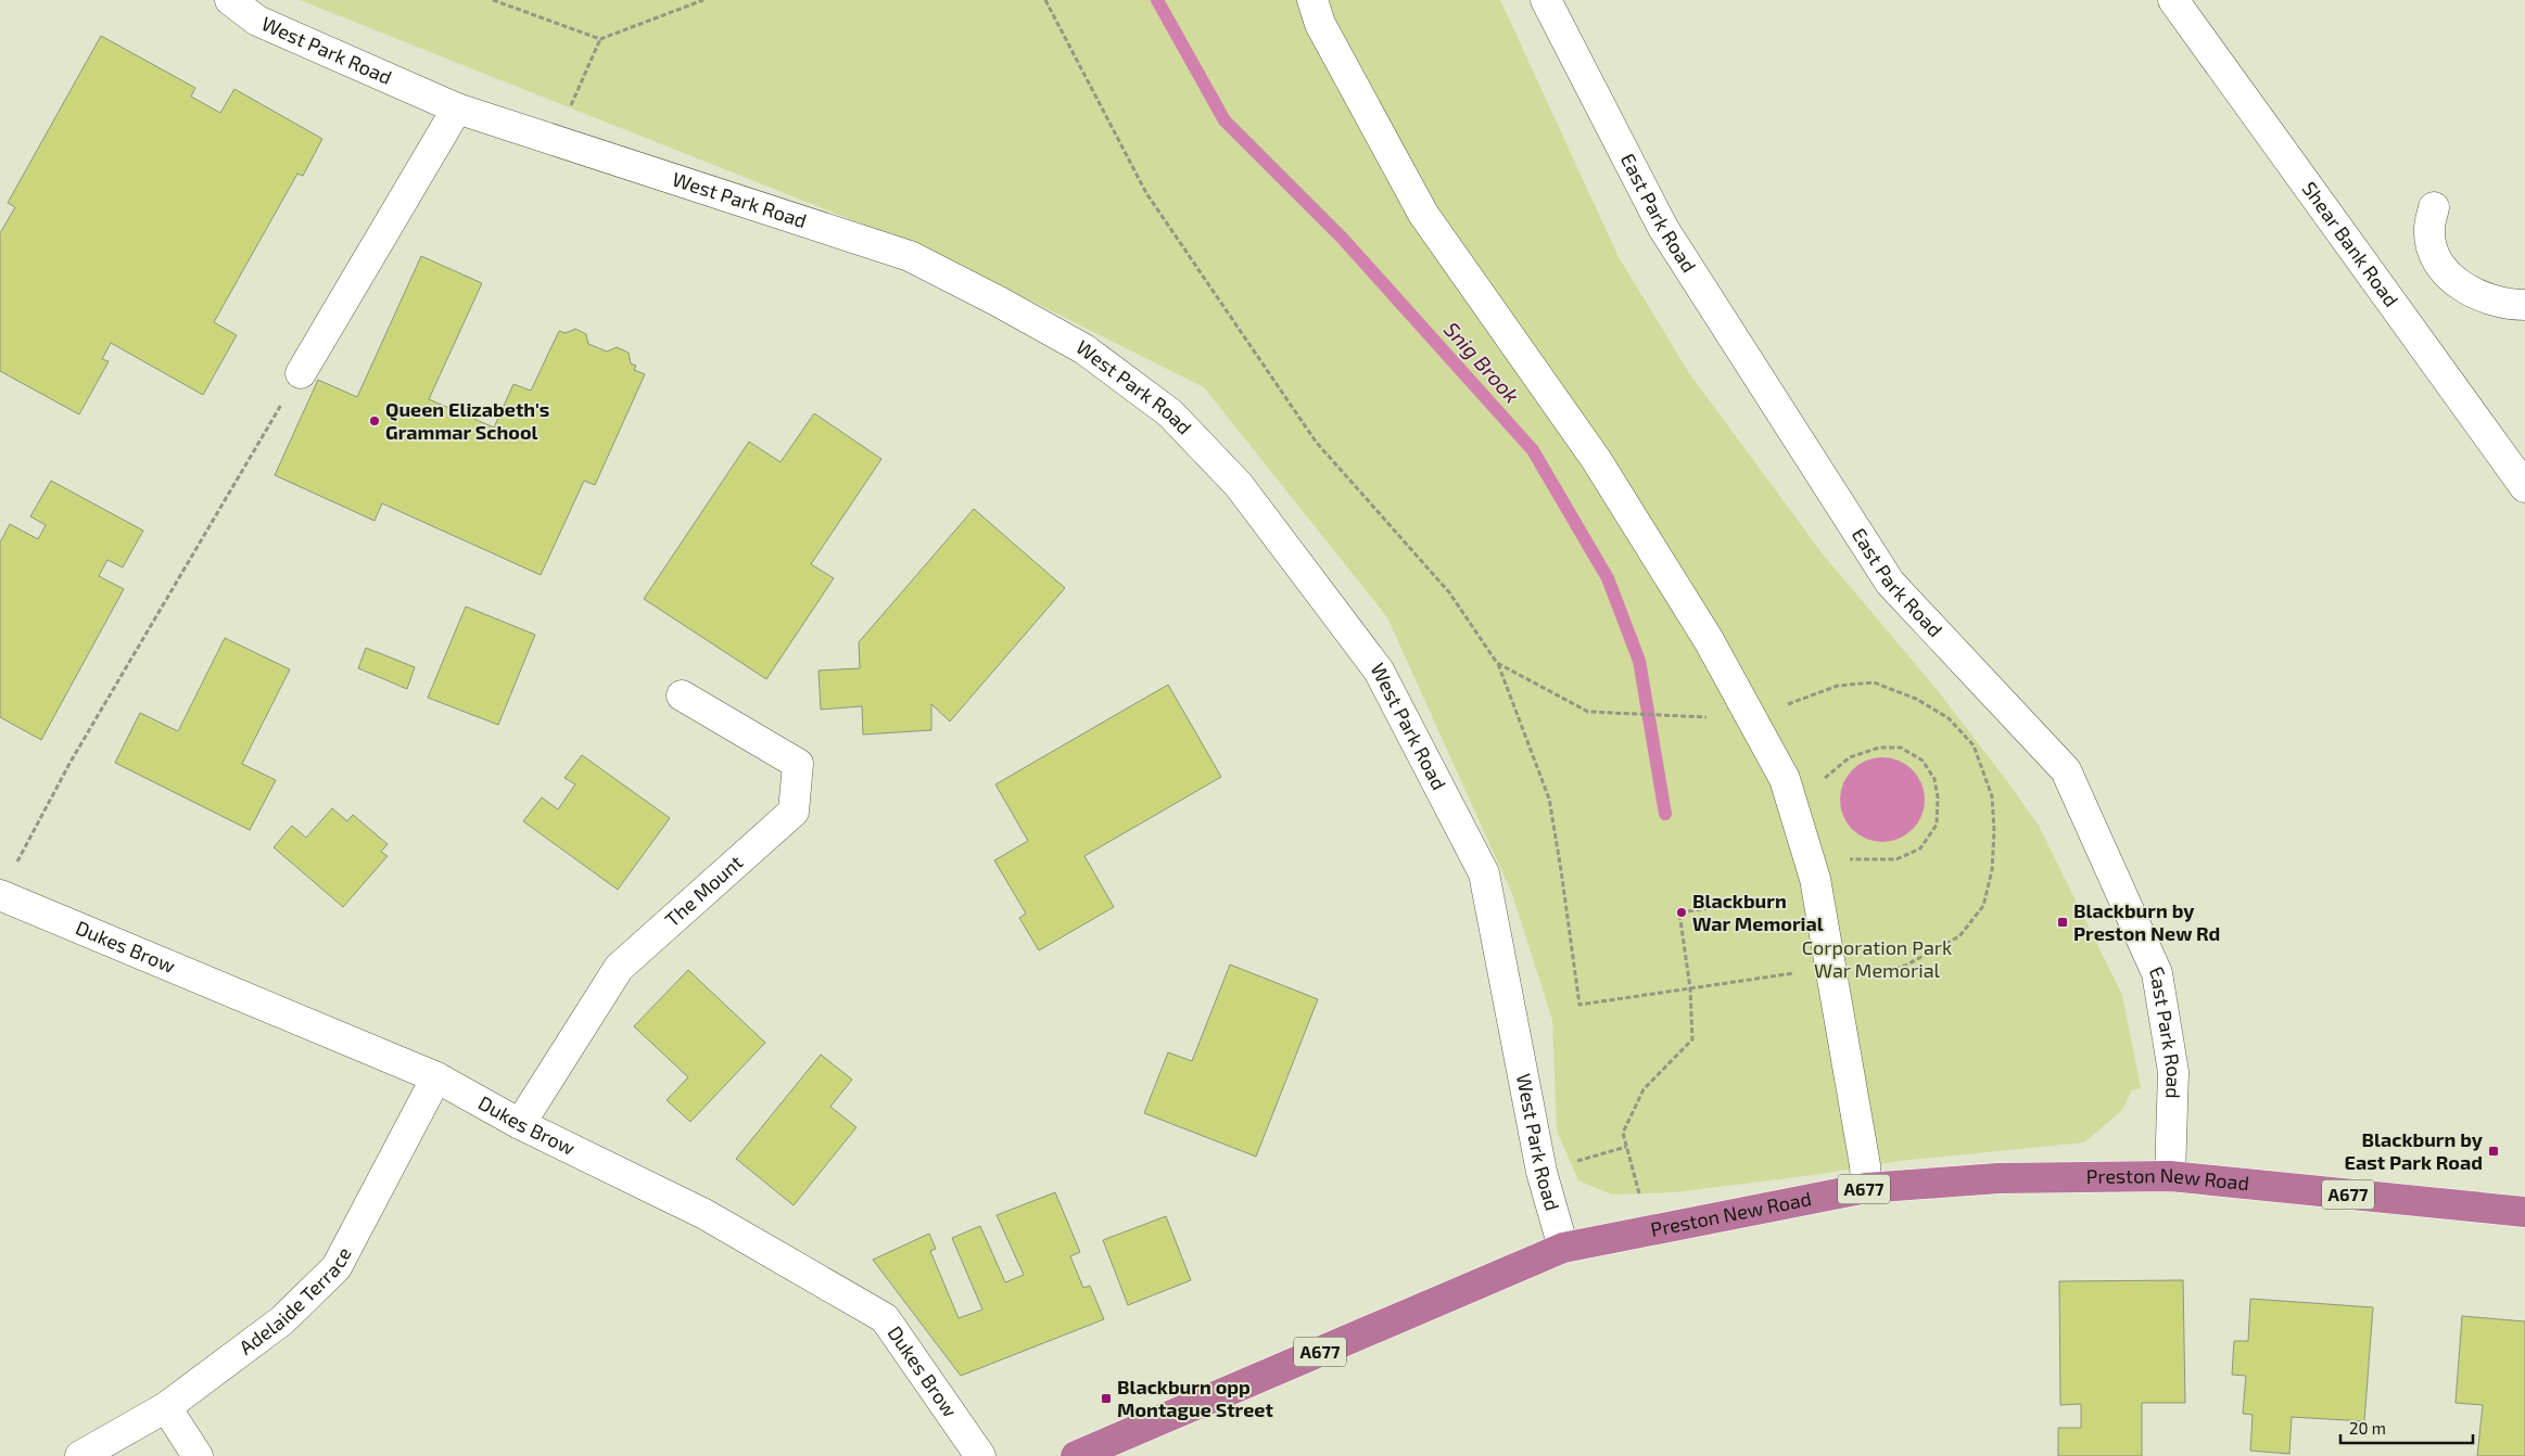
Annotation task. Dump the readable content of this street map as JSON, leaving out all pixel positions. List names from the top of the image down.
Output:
{
  "streets": {
    "highway": ["Preston New Road", "A677"],
    "street": [
      "West Park Road",
      "East Park Road",
      "Shear Bank Road",
      "The Mount",
      "Dukes Brow",
      "Adelaide Terrace"
    ]
  },
  "crossings": [
    ["West Park Road", "Preston New Road"],
    ["East Park Road", "Preston New Road"],
    ["The Mount", "Dukes Brow"],
    ["Dukes Brow", "Adelaide Terrace"]
  ],
  "water": ["Snig Brook"],
  "parks": ["Corporation Park War Memorial"],
  "places": {
    "other": ["Queen Elizabeth's Grammar School", "Blackburn War Memorial"],
    "transit": ["Blackburn by Preston New Rd", "Blackburn by East Park Road", "Blackburn opp Montague Street"]
  },
  "scale_bar": "20 m"
}
